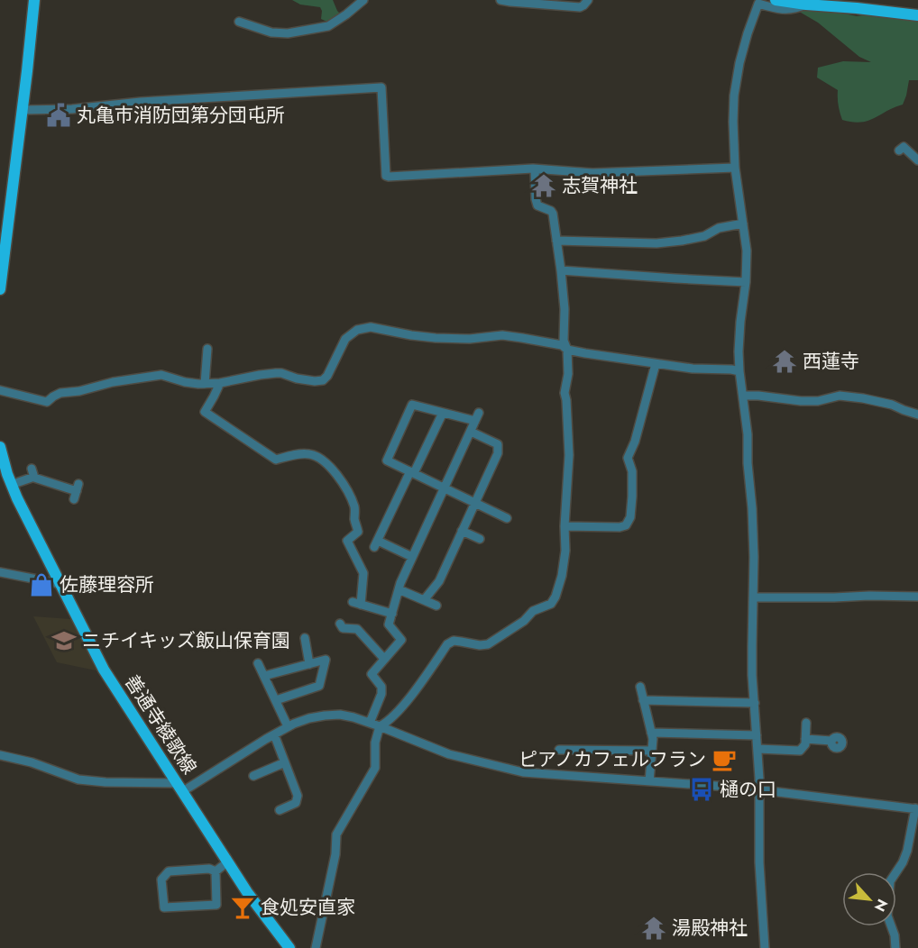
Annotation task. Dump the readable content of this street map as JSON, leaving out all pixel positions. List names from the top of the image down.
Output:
{
  "streets": {
    "main road": ["善通寺綾歌線"]
  },
  "places": {
    "public building": ["丸亀市消防団第分団屯所"],
    "temple": ["志賀神社", "西蓮寺", "湯殿神社"],
    "shop": ["佐藤理容所"],
    "school or university": ["ニチイキッズ飯山保育園"],
    "cafe": ["ピアノカフェルフラン"],
    "bus stop": ["樋の口"],
    "bar": ["食処安直家"]
  },
  "north": "bottom right"
}
